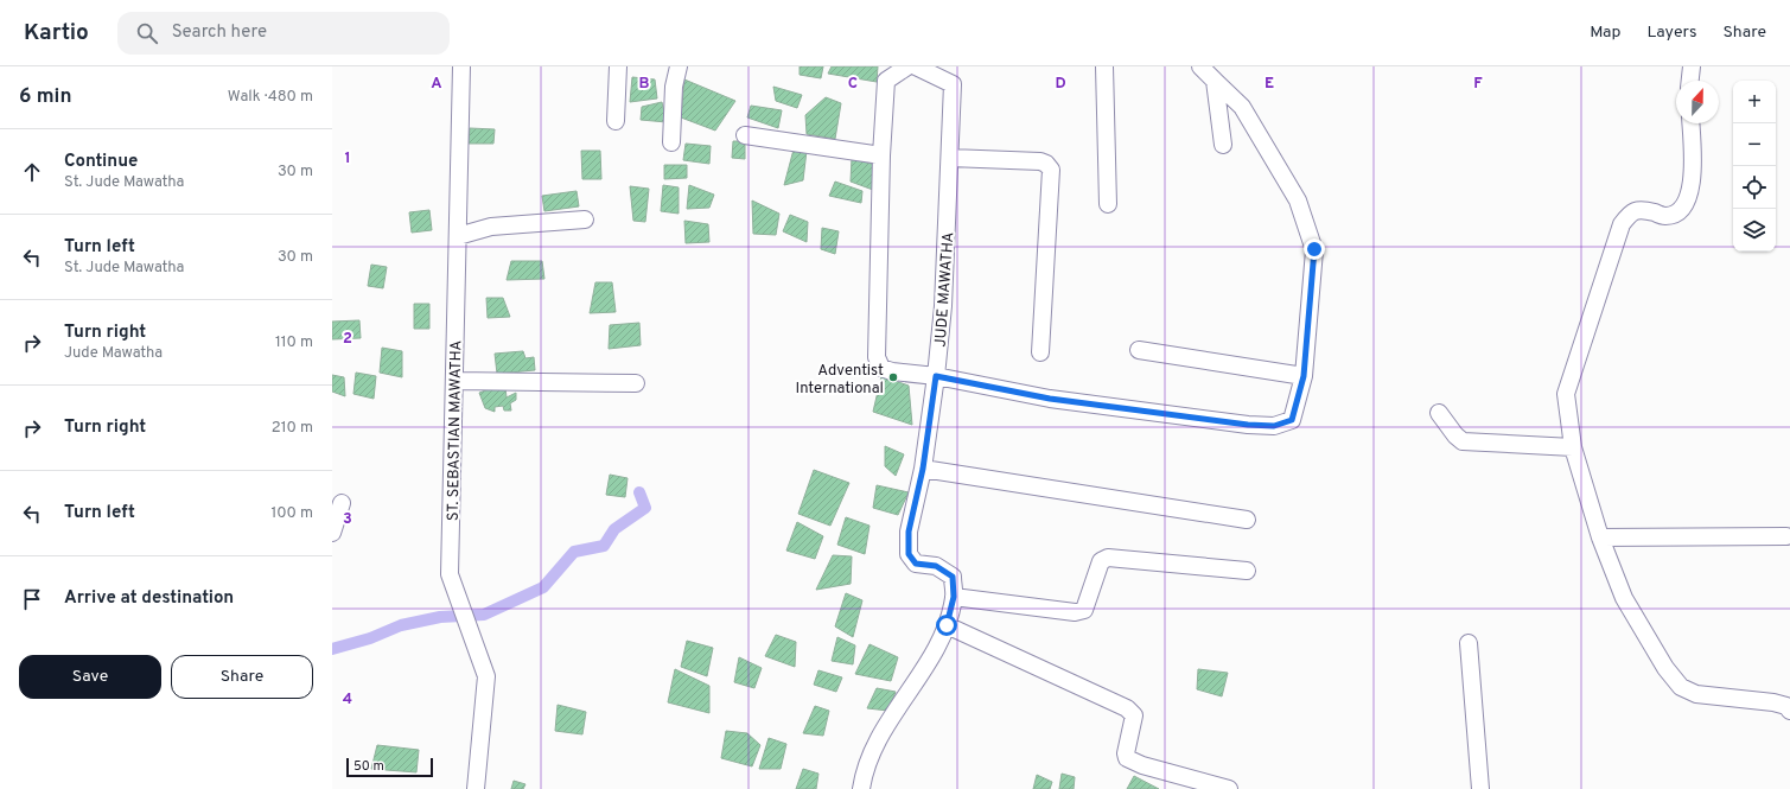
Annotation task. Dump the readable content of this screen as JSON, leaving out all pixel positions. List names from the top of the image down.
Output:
{
  "streets": {
    "street": ["JUDE MAWATHA", "ST. SEBASTIAN MAWATHA"]
  },
  "places": ["Adventist International"],
  "scale_bar": "50 m",
  "north": "top",
  "page": {
    "header": "Kartio",
    "search": "Search here",
    "nav": ["Map", "Layers", "Share"],
    "heading": ["6 min", "Walk · 480 m"],
    "map_buttons": ["+", "−"],
    "list": [
      ["Continue", "St. Jude Mawatha", "30 m"],
      ["Turn left", "St. Jude Mawatha", "30 m"],
      ["Turn right", "Jude Mawatha", "110 m"],
      ["Turn right", "210 m"],
      ["Turn left", "100 m"],
      "Arrive at destination"
    ],
    "buttons": ["Save", "Share"],
    "scale": "50 m"
  },
  "grid": {
    "columns": [
      "A",
      "B",
      "C",
      "D",
      "E",
      "F"
    ],
    "rows": [
      "1",
      "2",
      "3",
      "4"
    ]
  }
}
